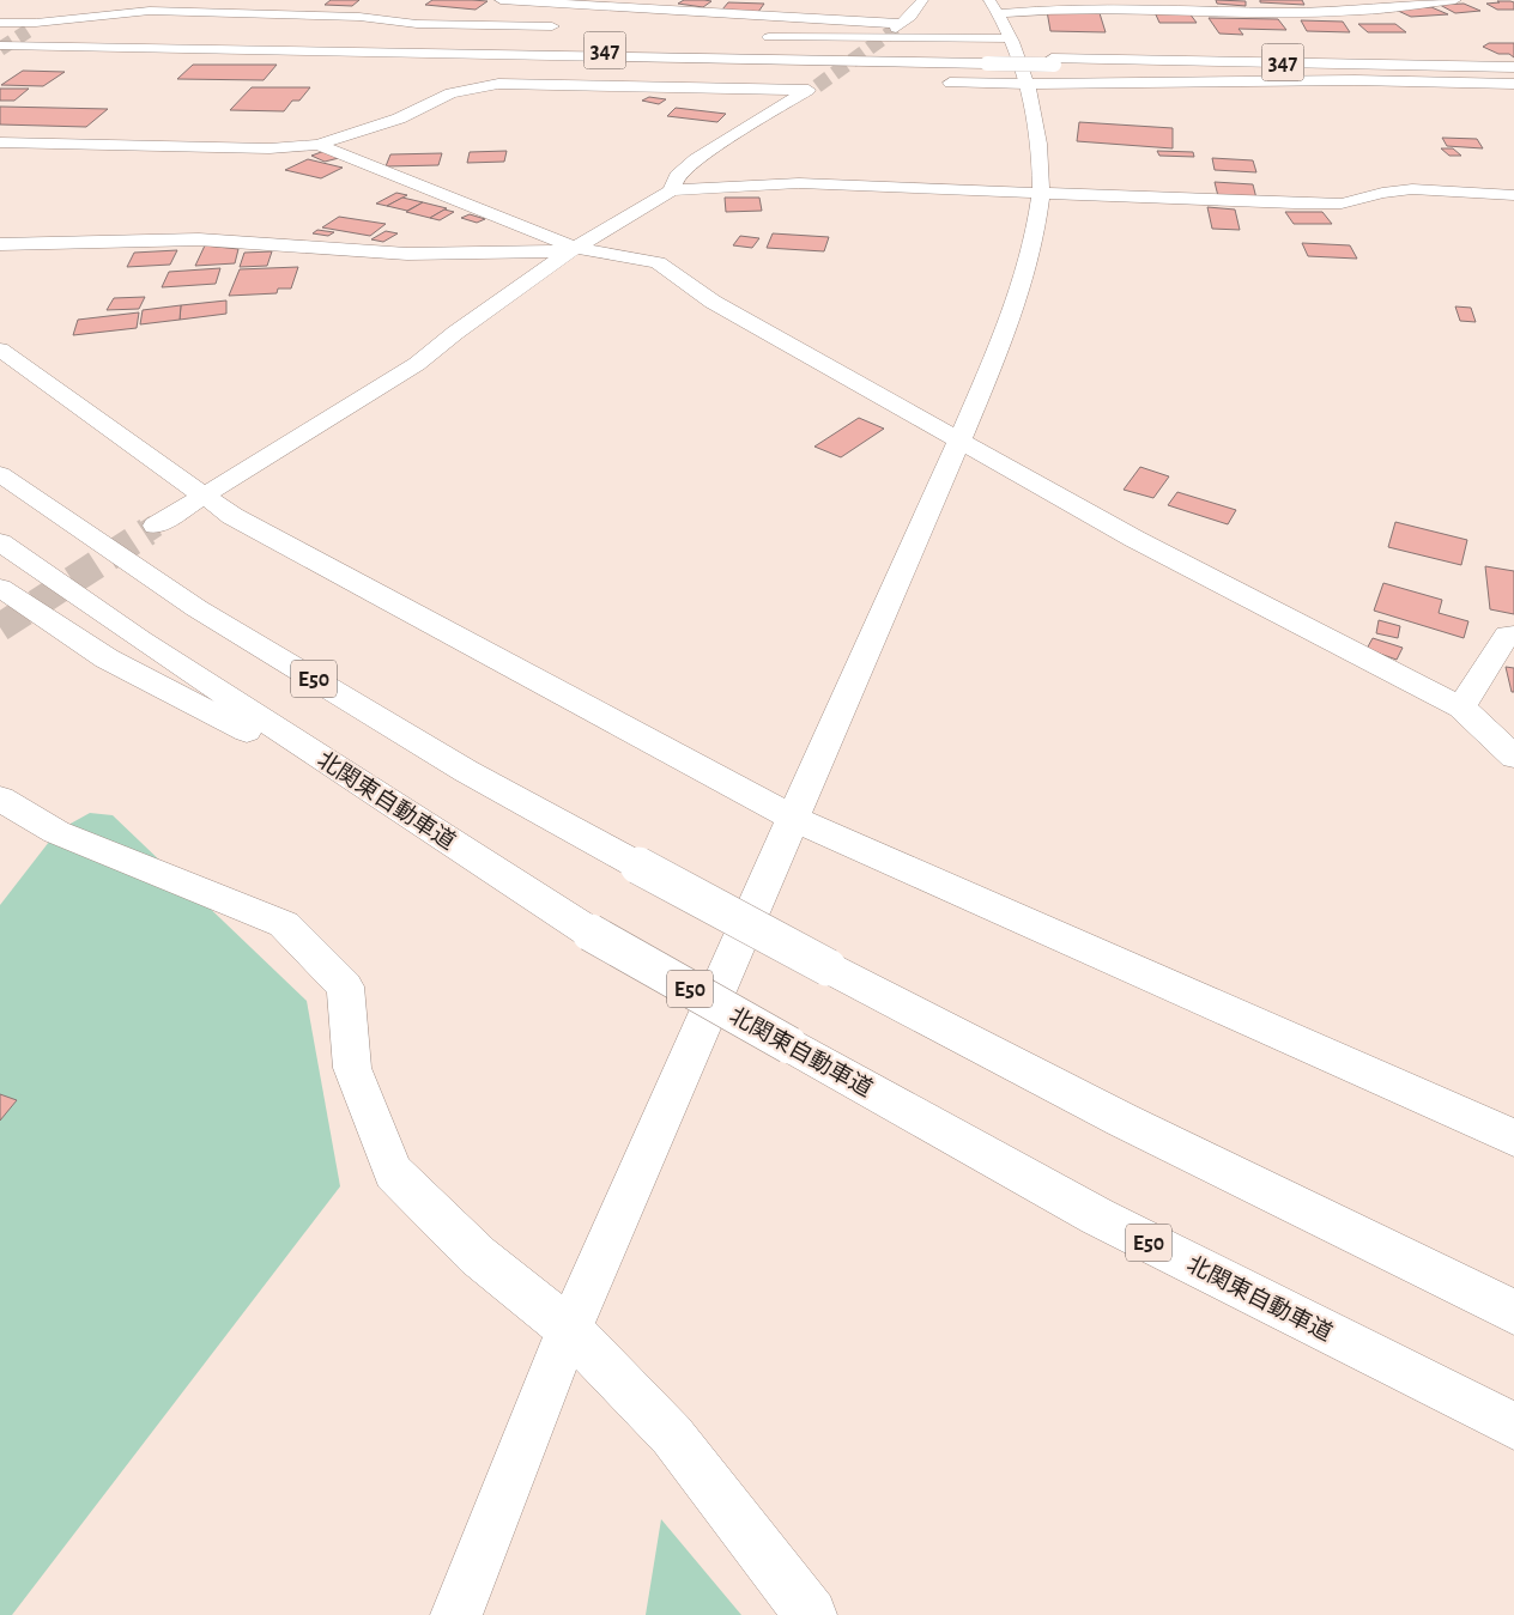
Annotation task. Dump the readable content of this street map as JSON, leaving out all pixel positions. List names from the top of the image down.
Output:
{
  "streets": {
    "main road": ["347", "E50", "北関東自動車道"]
  }
}
